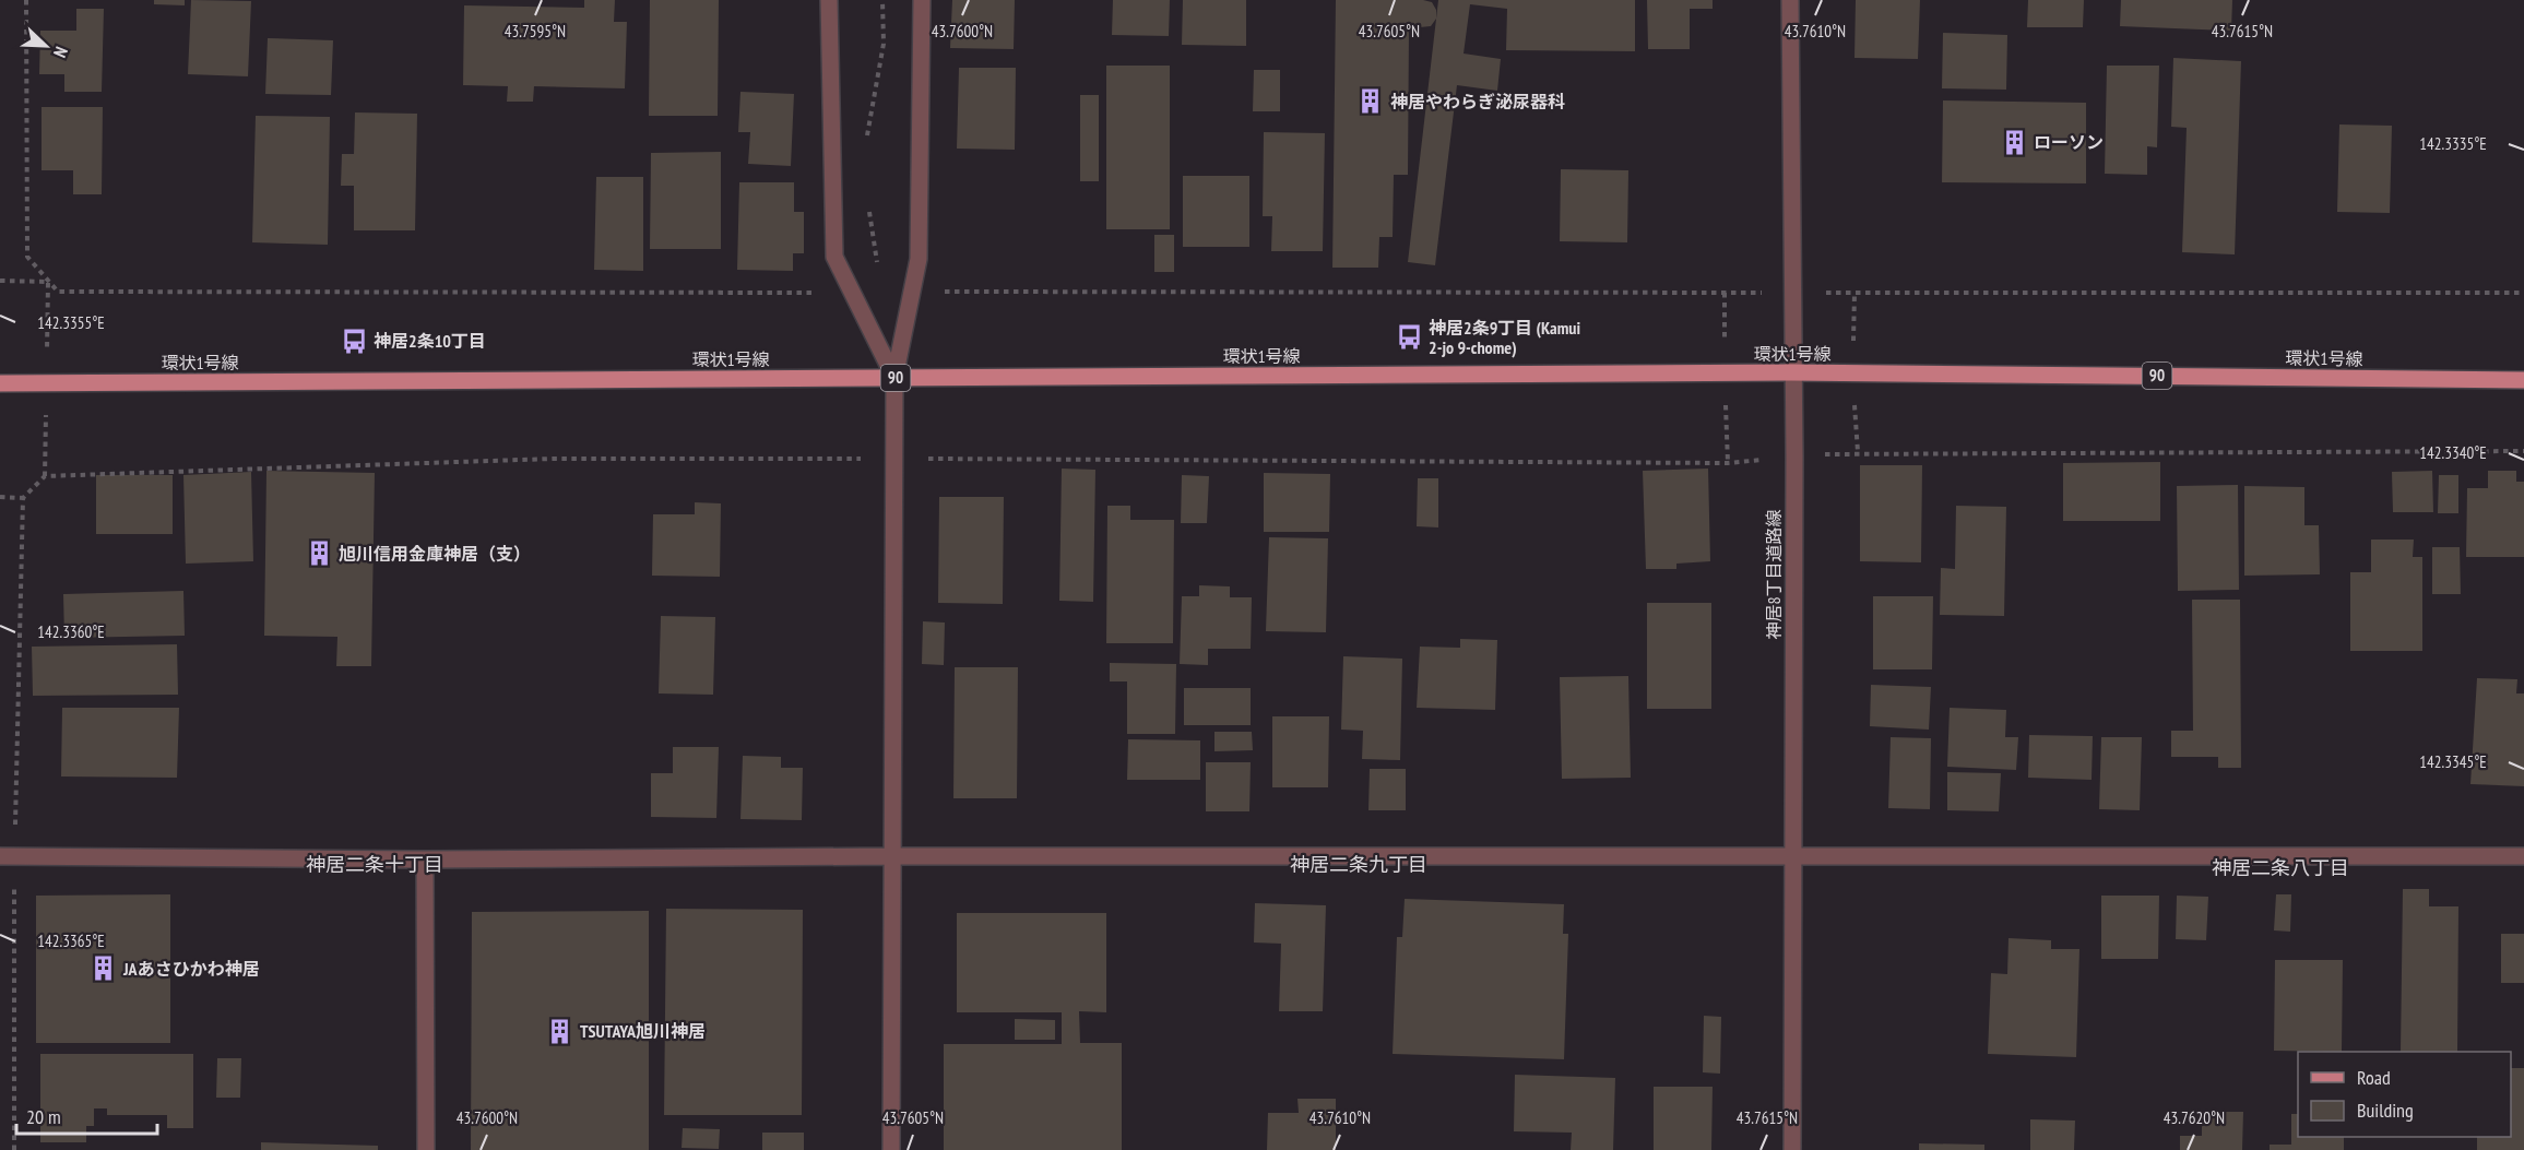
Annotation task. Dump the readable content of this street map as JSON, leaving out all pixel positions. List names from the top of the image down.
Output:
{
  "streets": {
    "main road": ["環状1号線", "90"],
    "street": ["神居8丁目道路線"]
  },
  "crossings": [
    ["環状1号線", "神居8丁目道路線"]
  ],
  "districts": ["神居二条十丁目", "神居二条九丁目", "神居二条八丁目"],
  "places": {
    "building": [
      "神居やわらぎ泌尿器科",
      "ローソン",
      "旭川信用金庫神居（支）",
      "JAあさひかわ神居",
      "TSUTAYA旭川神居"
    ],
    "bus stop": ["神居2条9丁目 (Kamui 2-jo 9-chome)", "神居2条10丁目"]
  },
  "legend": ["Road", "Building"],
  "scale_bar": "20 m",
  "north": "bottom right",
  "coordinates": [
    "43.7595°N",
    "43.7600°N",
    "43.7605°N",
    "43.7610°N",
    "43.7615°N",
    "142.3335°E",
    "142.3355°E",
    "142.3340°E",
    "142.3360°E",
    "142.3345°E",
    "142.3365°E",
    "43.7620°N"
  ]
}
